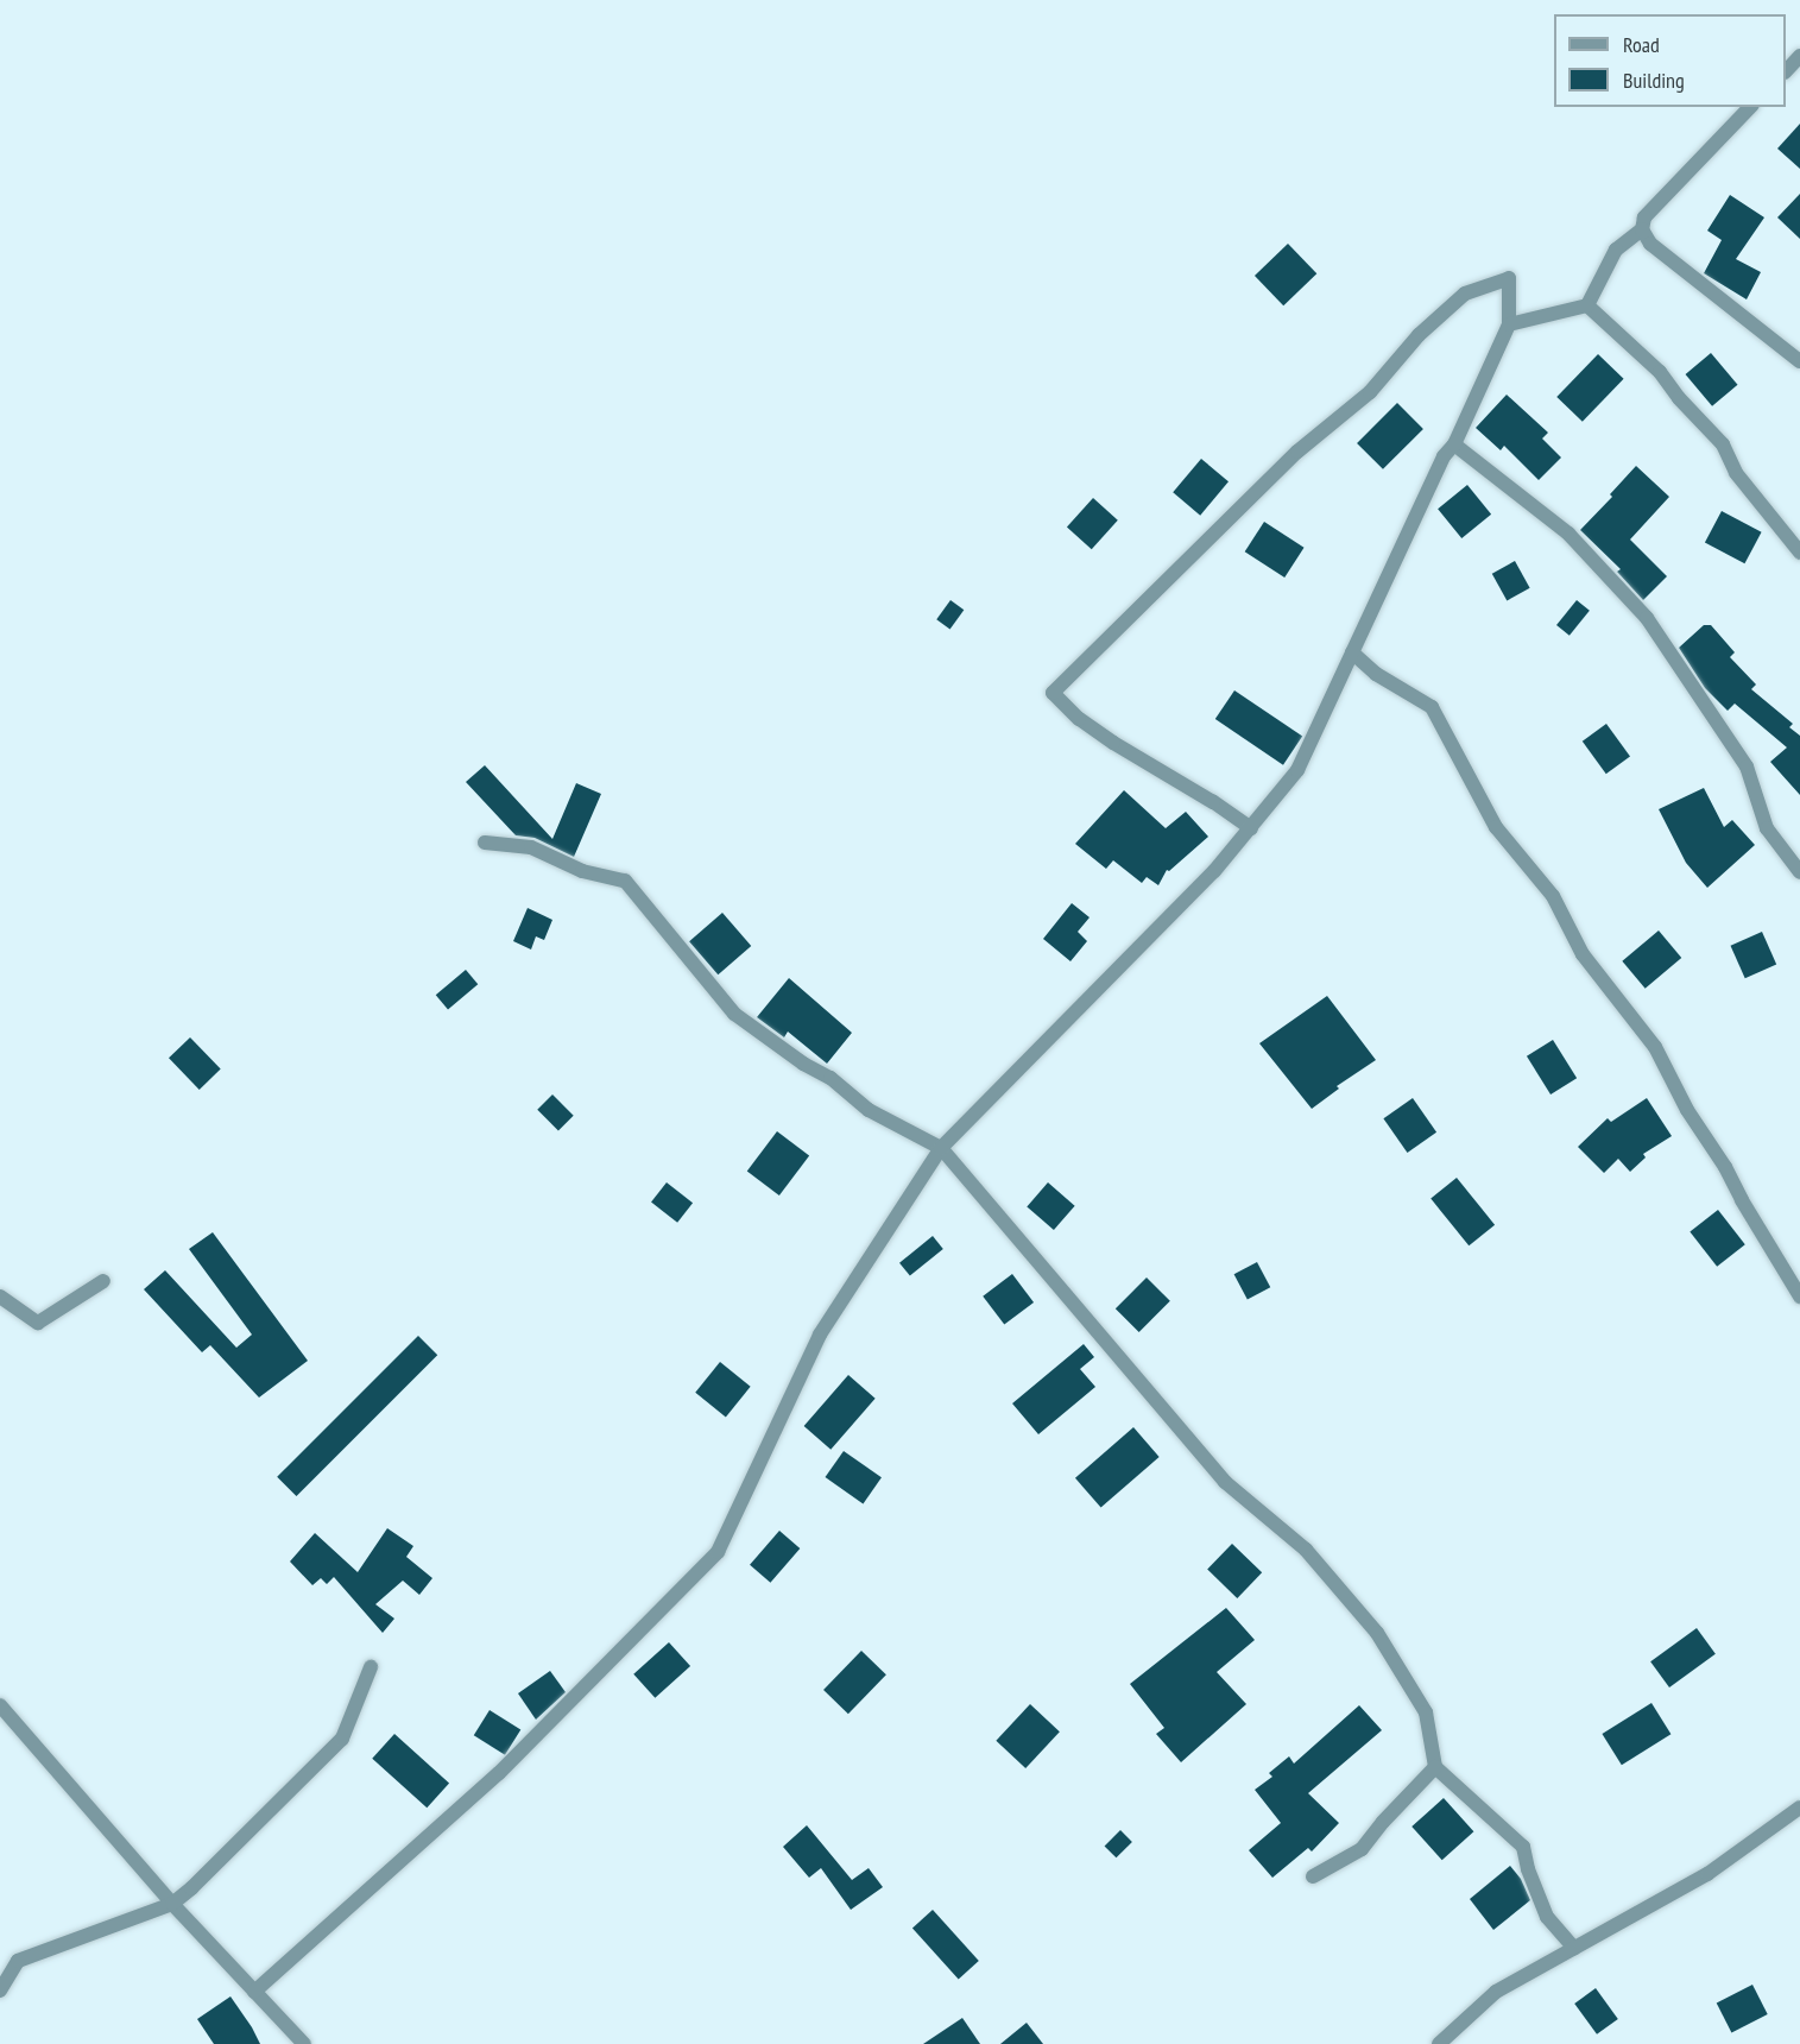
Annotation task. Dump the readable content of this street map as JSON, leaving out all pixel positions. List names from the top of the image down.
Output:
{
  "legend": ["Road", "Building"]
}
